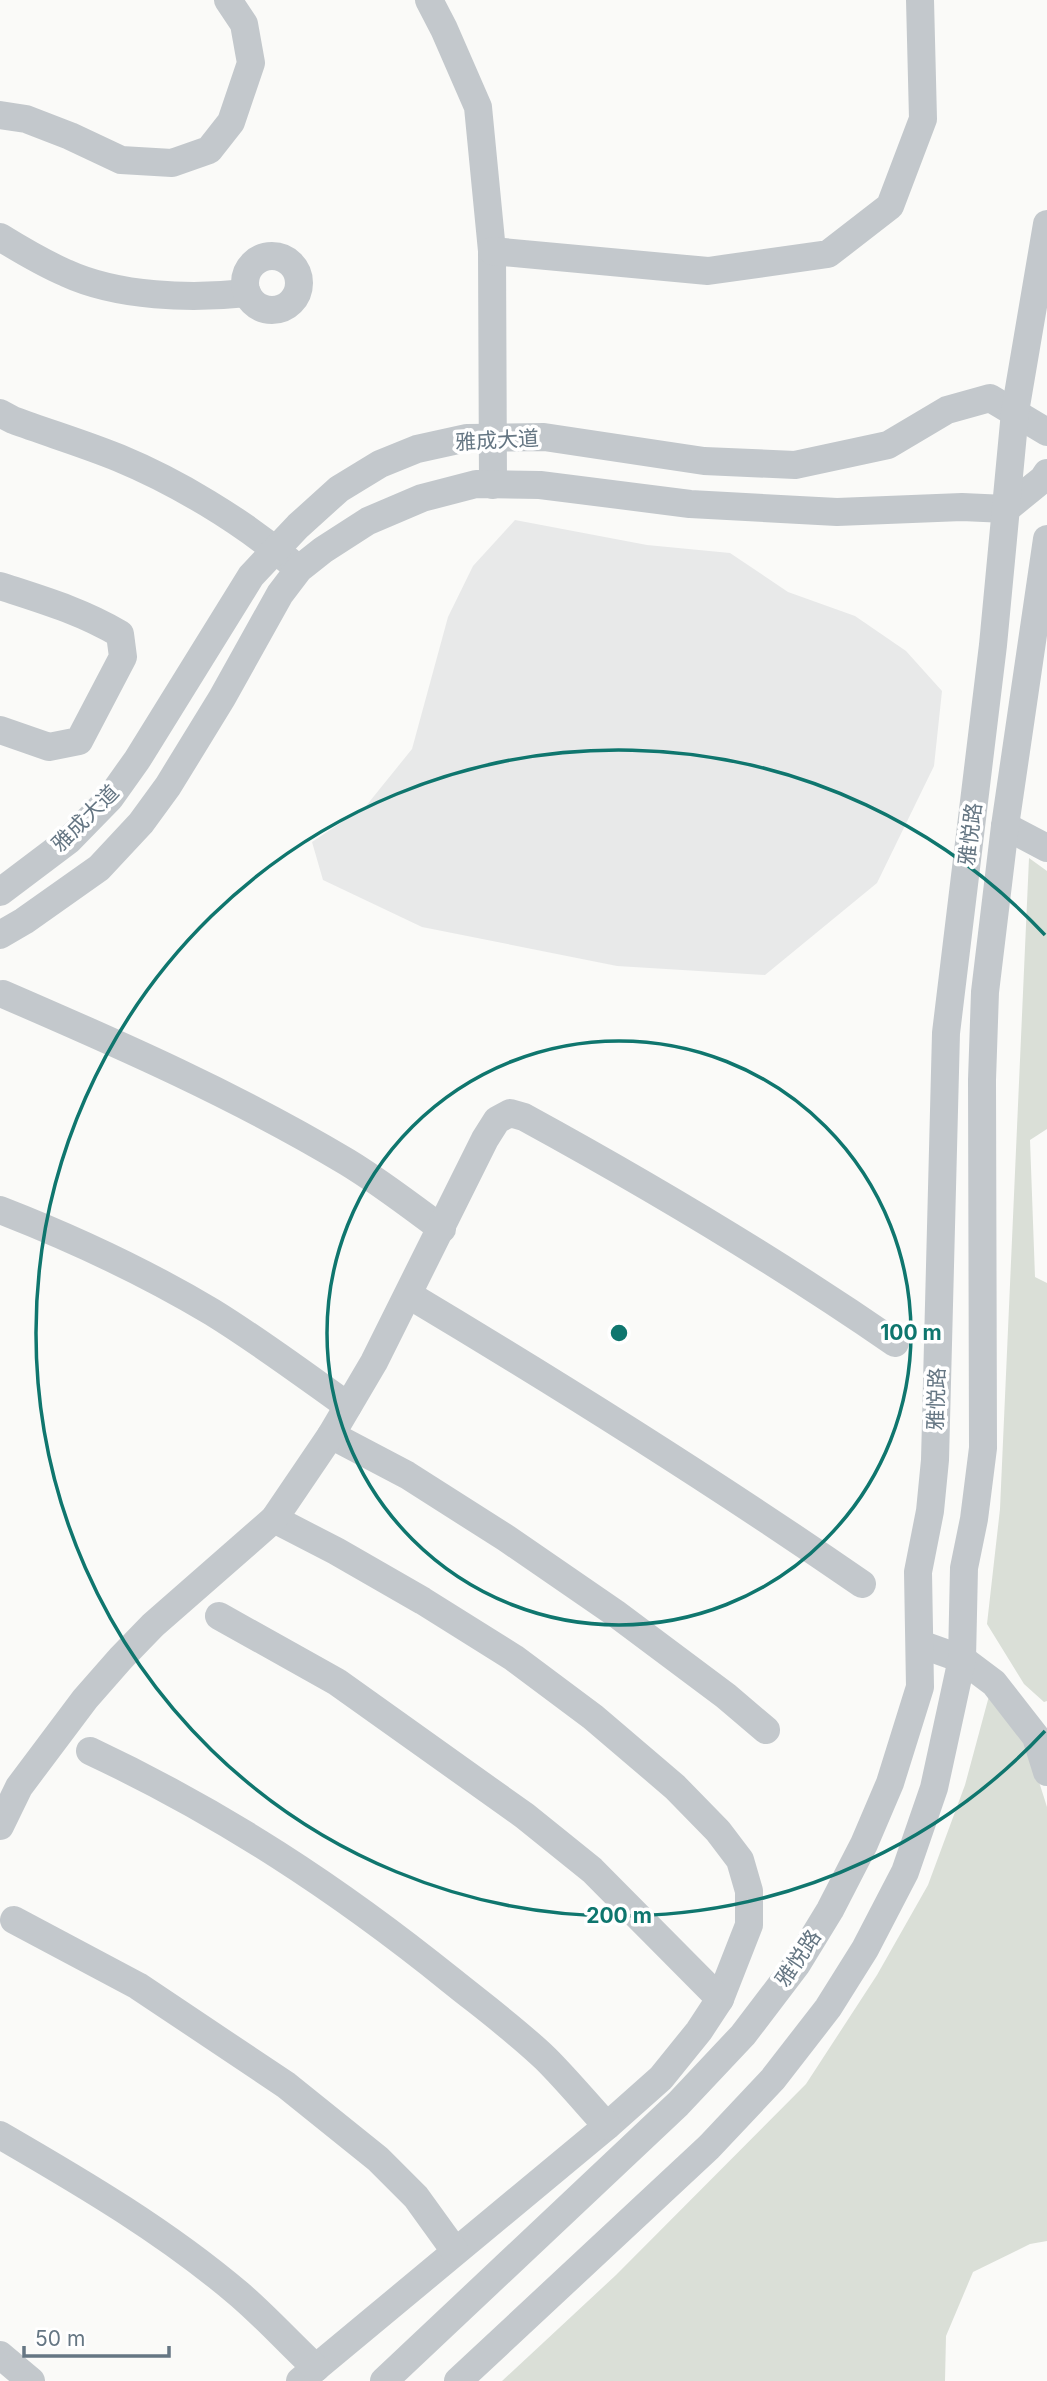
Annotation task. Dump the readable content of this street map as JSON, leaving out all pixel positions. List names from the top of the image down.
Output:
{
  "streets": {
    "street": ["雅成大道", "雅悦路"]
  },
  "crossings": [
    ["雅成大道", "雅悦路"]
  ],
  "scale_bar": "50 m",
  "rings": ["100 m", "200 m"]
}
